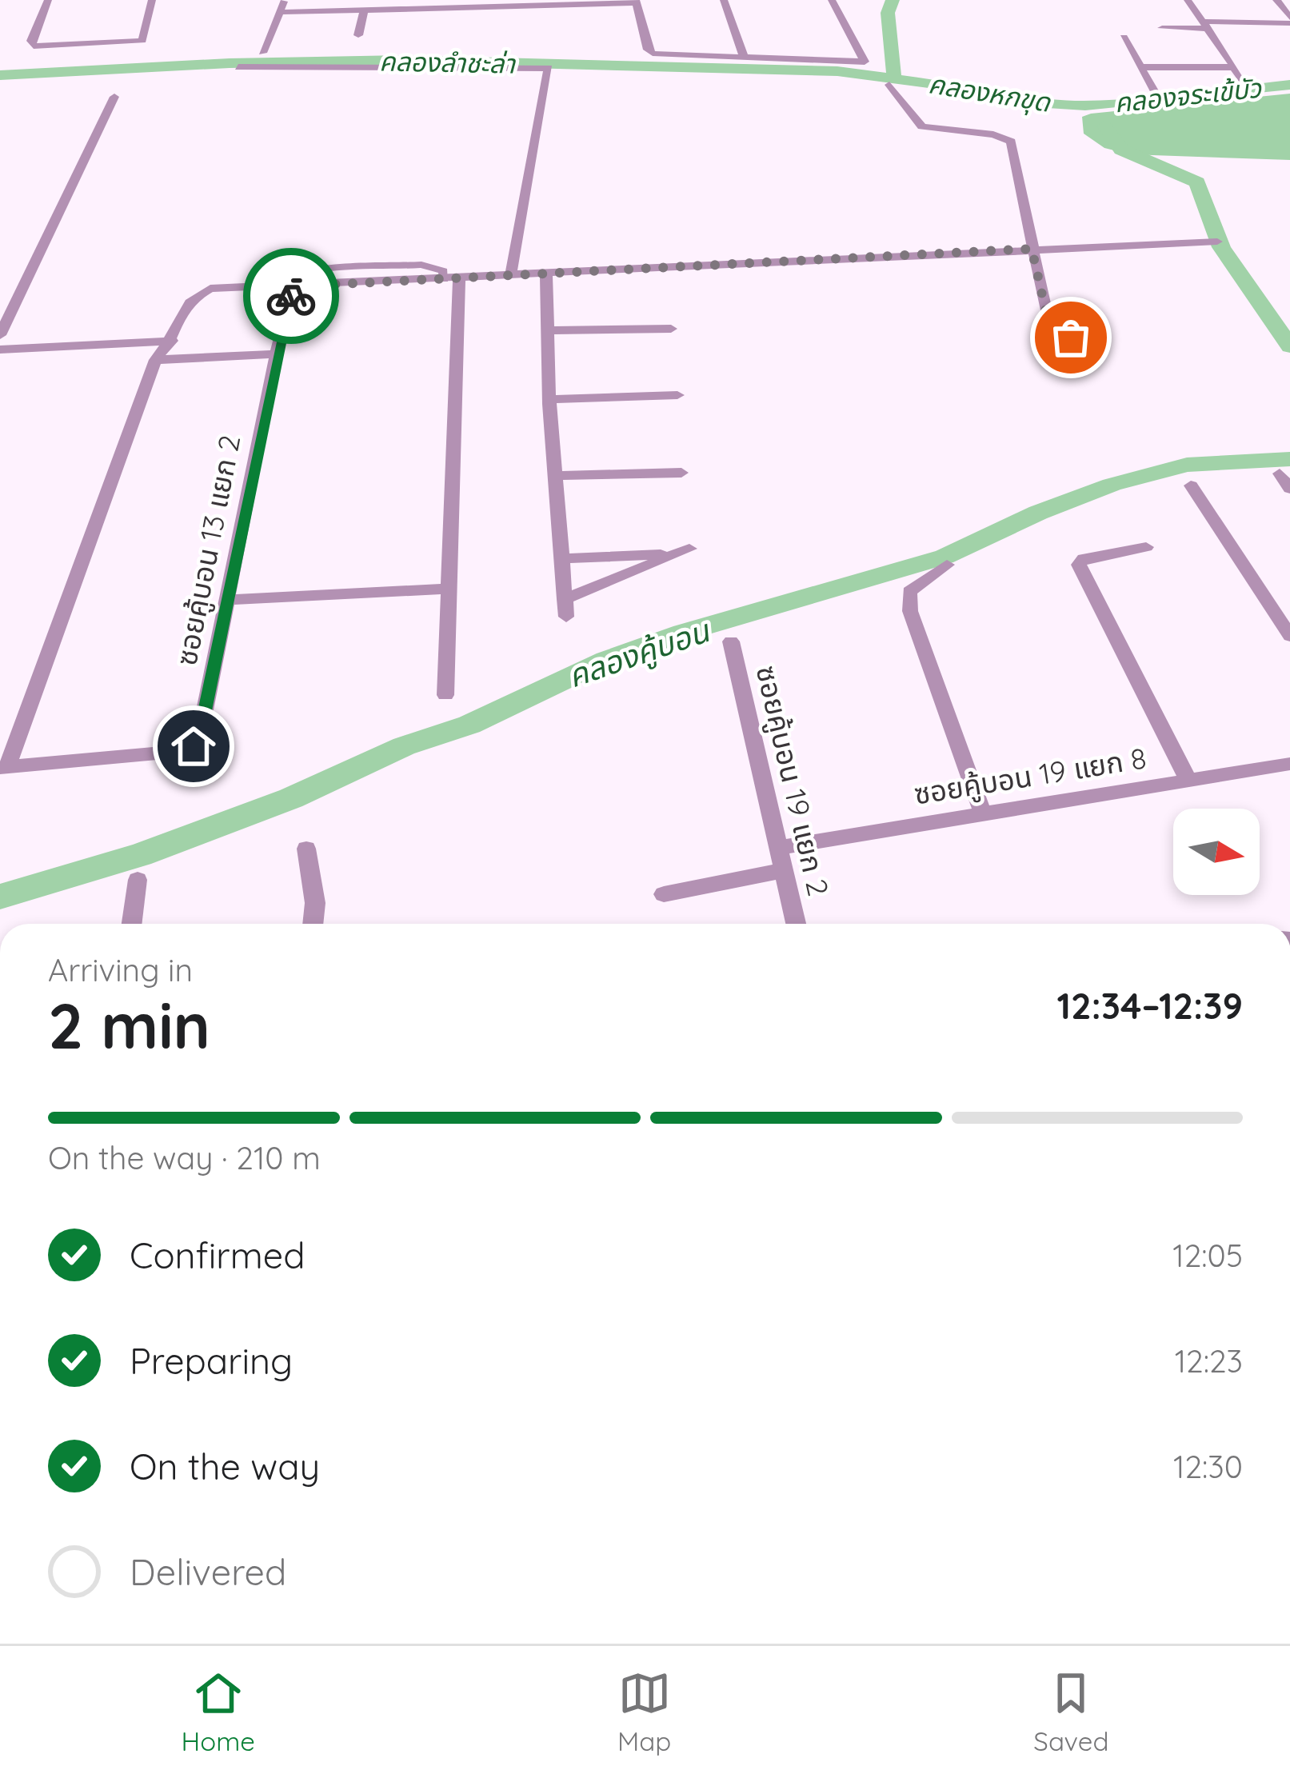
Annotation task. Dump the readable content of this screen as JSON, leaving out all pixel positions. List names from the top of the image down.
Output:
{
  "streets": {
    "street": ["ซอยคู้บอน 13 แยก 2", "ซอยคู้บอน 19 แยก 8", "ซอยคู้บอน 19 แยก 2"]
  },
  "crossings": [
    ["ซอยคู้บอน 19 แยก 8", "ซอยคู้บอน 19 แยก 2"]
  ],
  "water": [
    "คลองลำชะล่า",
    "คลองหกขุด",
    "คลองจระเข้บัว",
    "คลองคู้บอน"
  ],
  "north": "right",
  "page": {
    "heading": ["2 min", "Arriving in", "12:34–12:39"],
    "bar": "On the way · 210 m",
    "list": [
      ["Confirmed", "12:05"],
      ["Preparing", "12:23"],
      ["On the way", "12:30"],
      "Delivered"
    ],
    "tabs": ["Home", "Map", "Saved"]
  }
}
